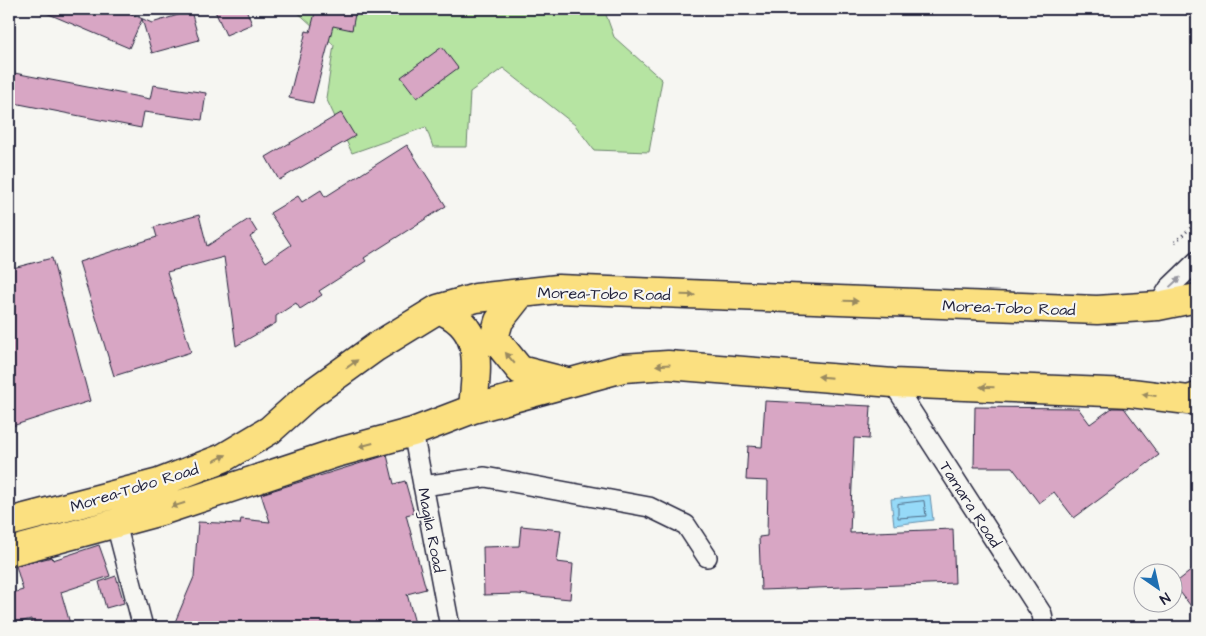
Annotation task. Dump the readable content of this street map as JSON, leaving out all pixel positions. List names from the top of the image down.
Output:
{
  "streets": {
    "highway": ["Morea-Tobo Road"],
    "street": ["Tamara Road", "Magila Road"]
  },
  "crossings": [
    ["Morea-Tobo Road", "Tamara Road"],
    ["Morea-Tobo Road", "Magila Road"]
  ],
  "north": "bottom right"
}
